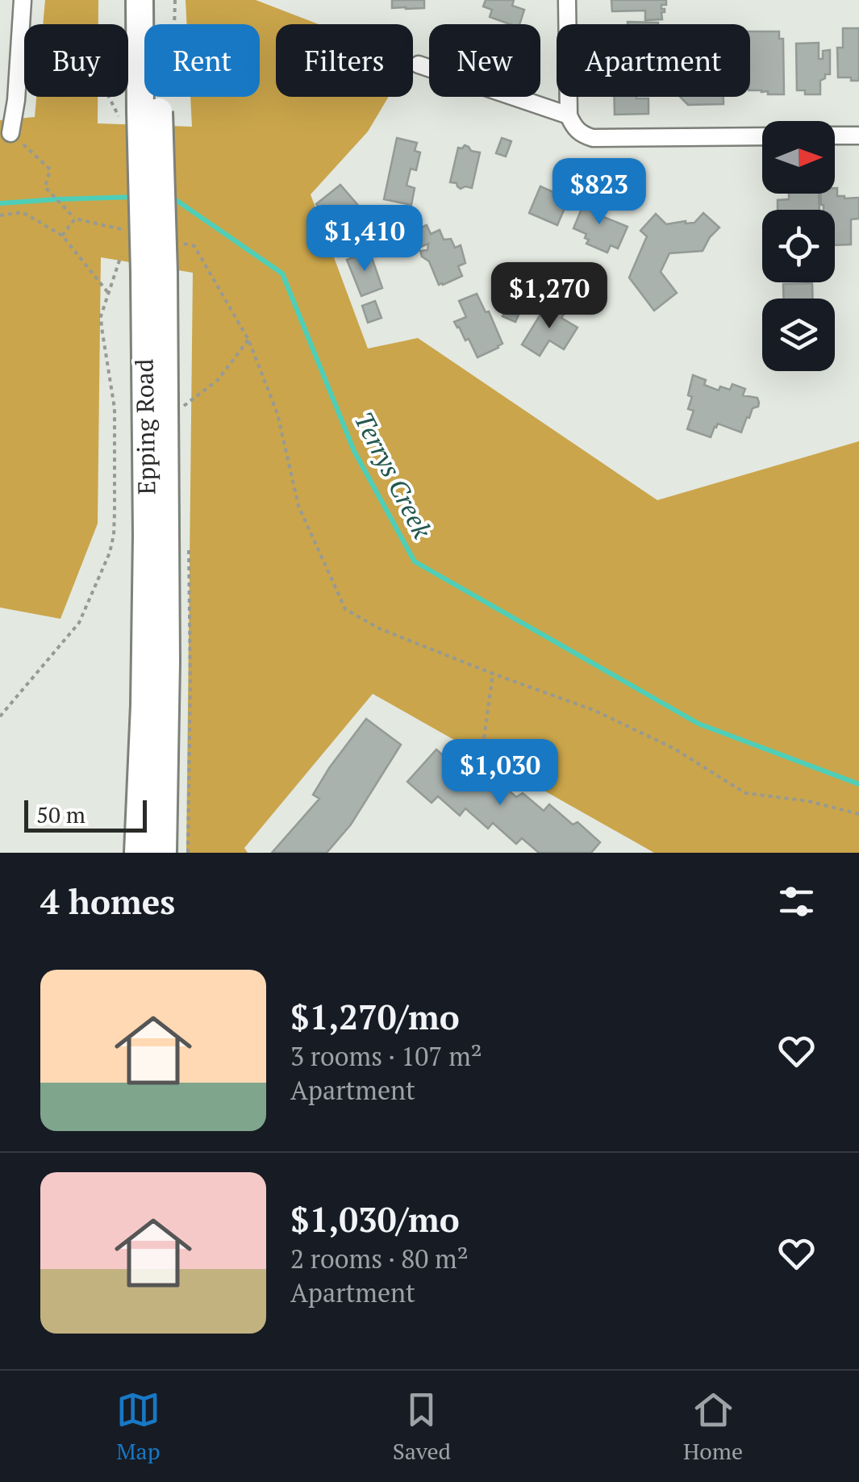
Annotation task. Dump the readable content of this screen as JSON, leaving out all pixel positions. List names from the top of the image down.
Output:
{
  "streets": {
    "main road": ["Epping Road"]
  },
  "water": ["Terrys Creek"],
  "scale_bar": "50 m",
  "north": "right",
  "page": {
    "chip": [
      "Buy",
      "Rent",
      "Filters",
      "New",
      "Apartment"
    ],
    "price": [
      "$823",
      "$1,410",
      "$1,270",
      "$1,030"
    ],
    "scale": "50 m",
    "heading": "4 homes",
    "list": [
      {
        "name": "$1,270/mo",
        "note": "3 rooms · 107 m² · Apartment"
      },
      {
        "name": "$1,030/mo",
        "note": "2 rooms · 80 m² · Apartment"
      }
    ],
    "tabs": ["Map", "Saved", "Home"]
  }
}
